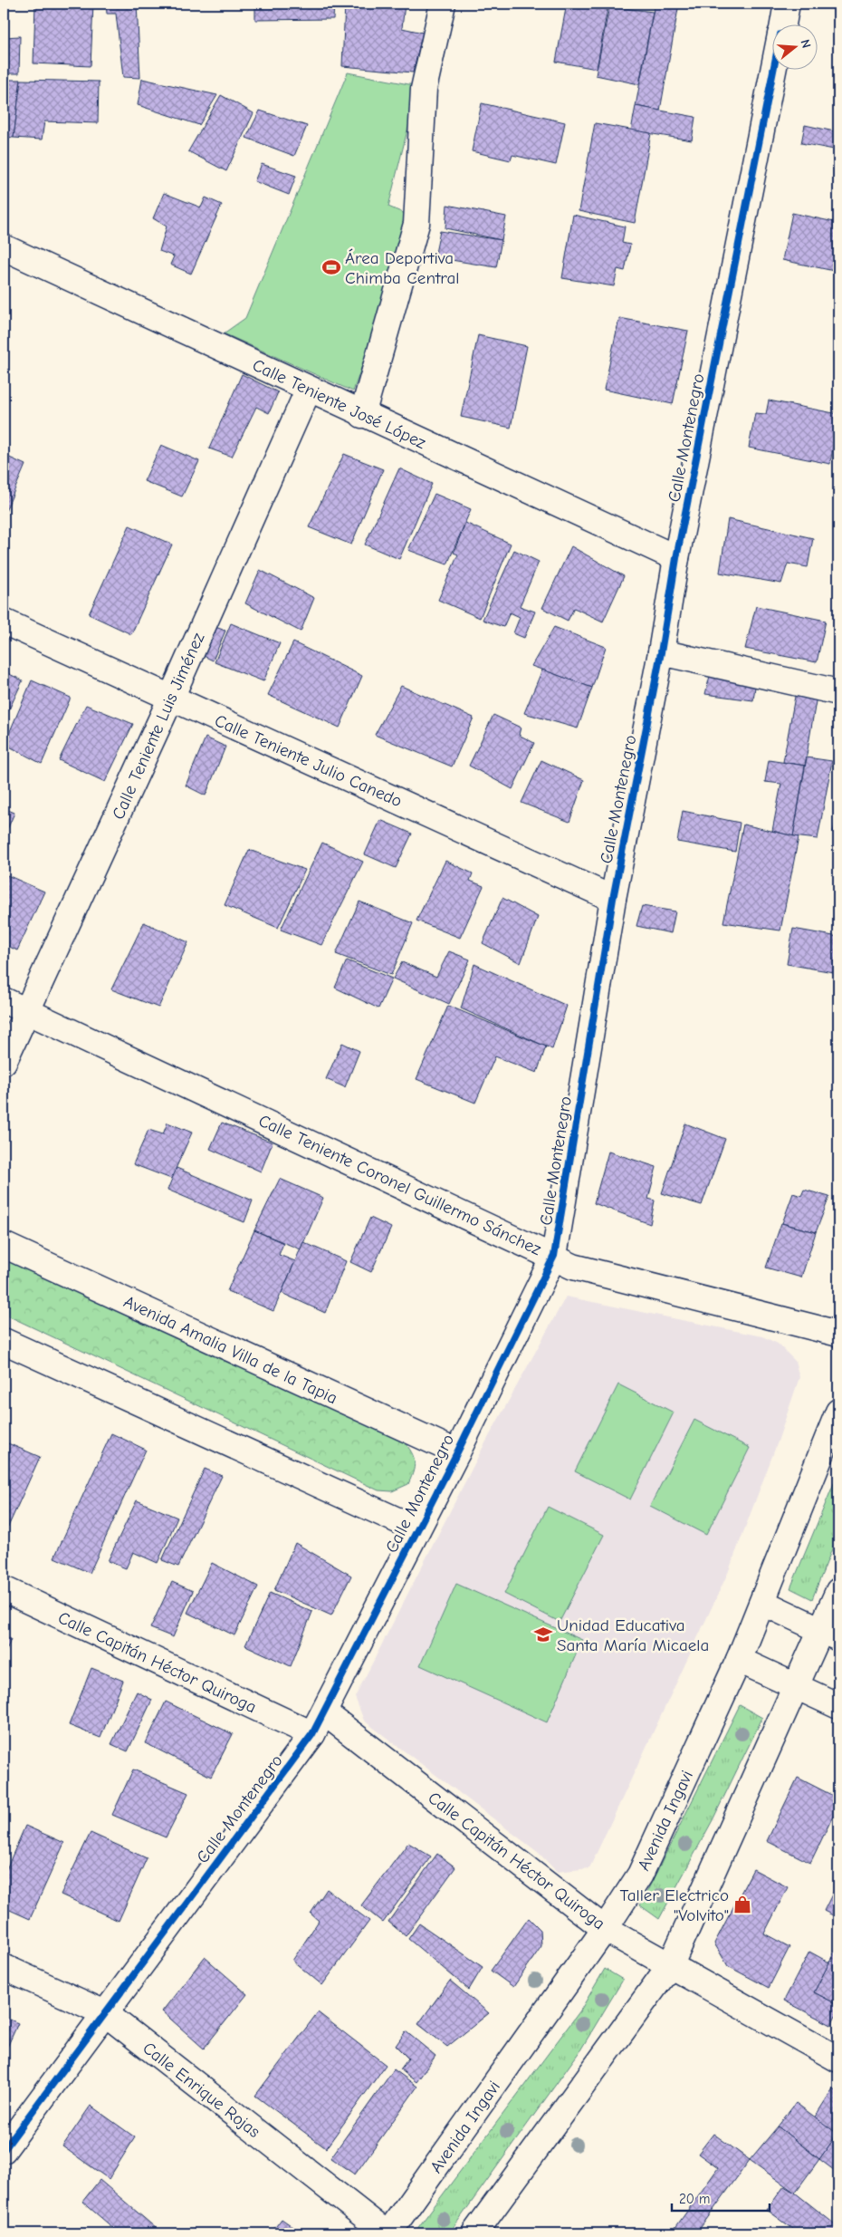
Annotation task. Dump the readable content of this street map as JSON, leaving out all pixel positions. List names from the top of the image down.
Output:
{
  "streets": {
    "main road": [
      "Calle Teniente José López",
      "Calle Montenegro",
      "Calle Teniente Luis Jiménez",
      "Calle Teniente Julio Canedo",
      "Calle Teniente Coronel Guillermo Sánchez",
      "Avenida Amalia Villa de la Tapia",
      "Calle Capitán Héctor Quiroga",
      "Avenida Ingavi",
      "Calle Enrique Rojas"
    ]
  },
  "crossings": [
    ["Calle Teniente José López", "Calle Montenegro"],
    ["Calle Teniente José López", "Calle Teniente Luis Jiménez"],
    ["Calle Montenegro", "Calle Teniente Julio Canedo"],
    ["Calle Montenegro", "Calle Teniente Coronel Guillermo Sánchez"],
    ["Calle Montenegro", "Avenida Amalia Villa de la Tapia"],
    ["Calle Montenegro", "Calle Capitán Héctor Quiroga"],
    ["Calle Montenegro", "Calle Enrique Rojas"],
    ["Calle Teniente Luis Jiménez", "Calle Teniente Julio Canedo"],
    ["Calle Teniente Luis Jiménez", "Calle Teniente Coronel Guillermo Sánchez"],
    ["Calle Capitán Héctor Quiroga", "Avenida Ingavi"],
    ["Avenida Ingavi", "Calle Enrique Rojas"]
  ],
  "places": {
    "sports": ["Área Deportiva Chimba Central"],
    "school or university": ["Unidad Educativa Santa María Micaela"],
    "shop": ["Taller Electrico \"Volvito\""]
  },
  "scale_bar": "20 m",
  "north": "right"
}
